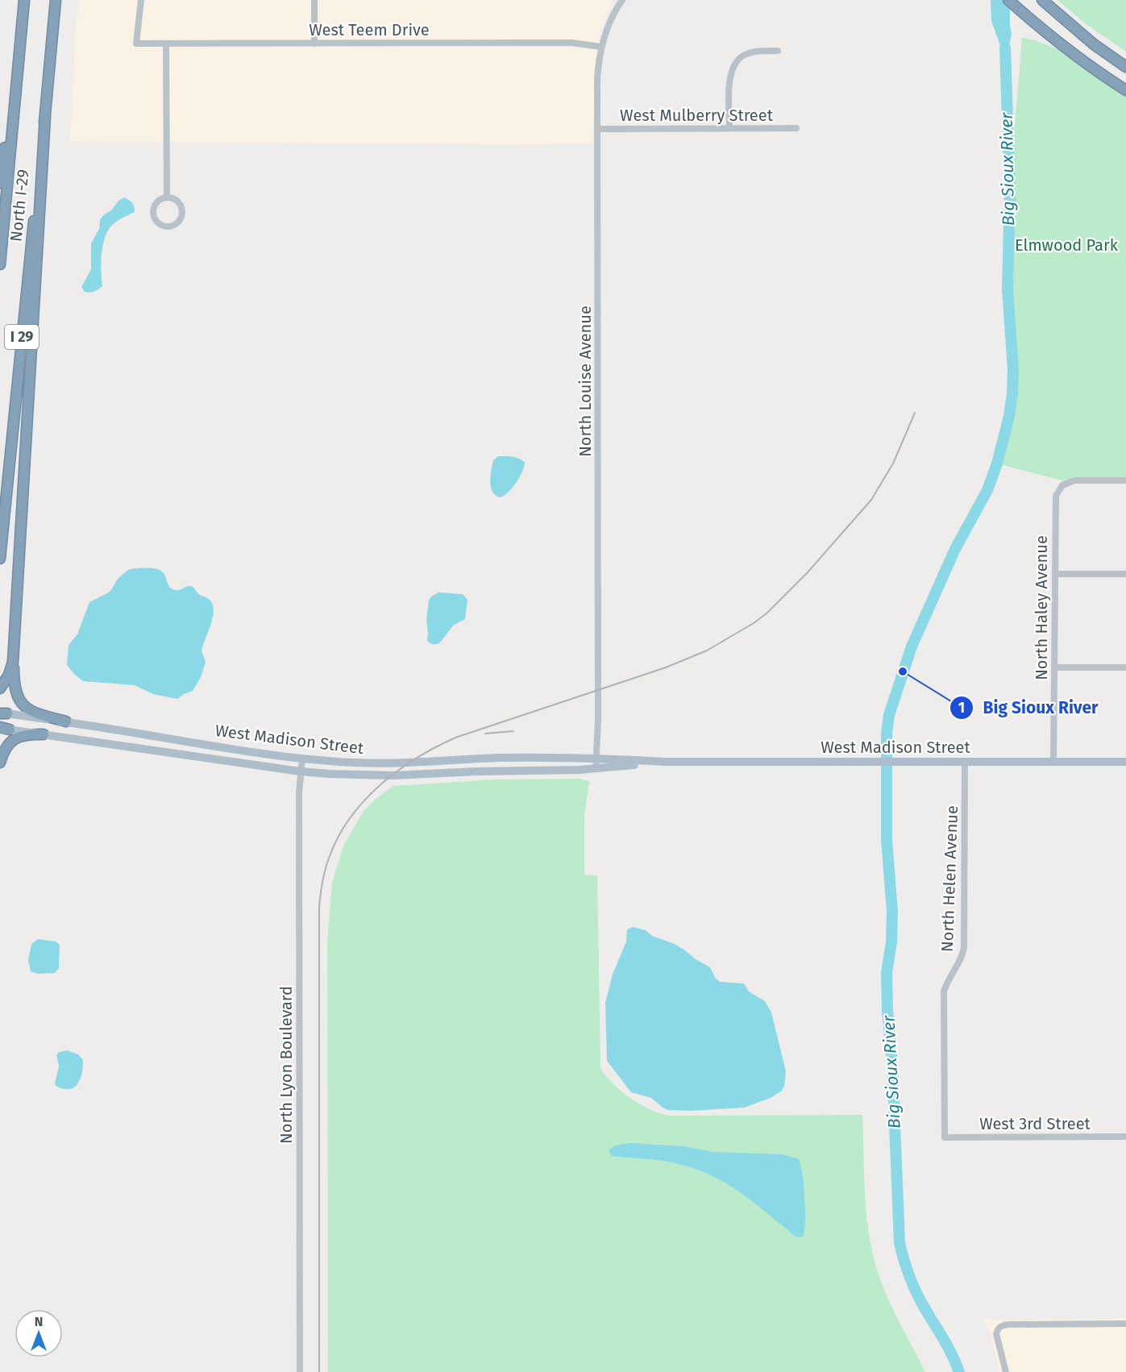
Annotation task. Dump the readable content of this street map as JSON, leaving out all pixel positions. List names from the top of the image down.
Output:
{
  "streets": {
    "highway": ["North I-29", "I 29"],
    "main road": ["West Madison Street"],
    "street": [
      "West Teem Drive",
      "West Mulberry Street",
      "North Louise Avenue",
      "North Haley Avenue",
      "North Helen Avenue",
      "North Lyon Boulevard",
      "West 3rd Street"
    ]
  },
  "crossings": [
    ["West Teem Drive", "North Louise Avenue"],
    ["West Mulberry Street", "North Louise Avenue"],
    ["North Louise Avenue", "West Madison Street"],
    ["North Haley Avenue", "West Madison Street"],
    ["West Madison Street", "North Helen Avenue"],
    ["West Madison Street", "North Lyon Boulevard"],
    ["North Helen Avenue", "West 3rd Street"]
  ],
  "water": ["Big Sioux River"],
  "parks": ["Elmwood Park"],
  "places": ["Big Sioux River"],
  "north": "top"
}
